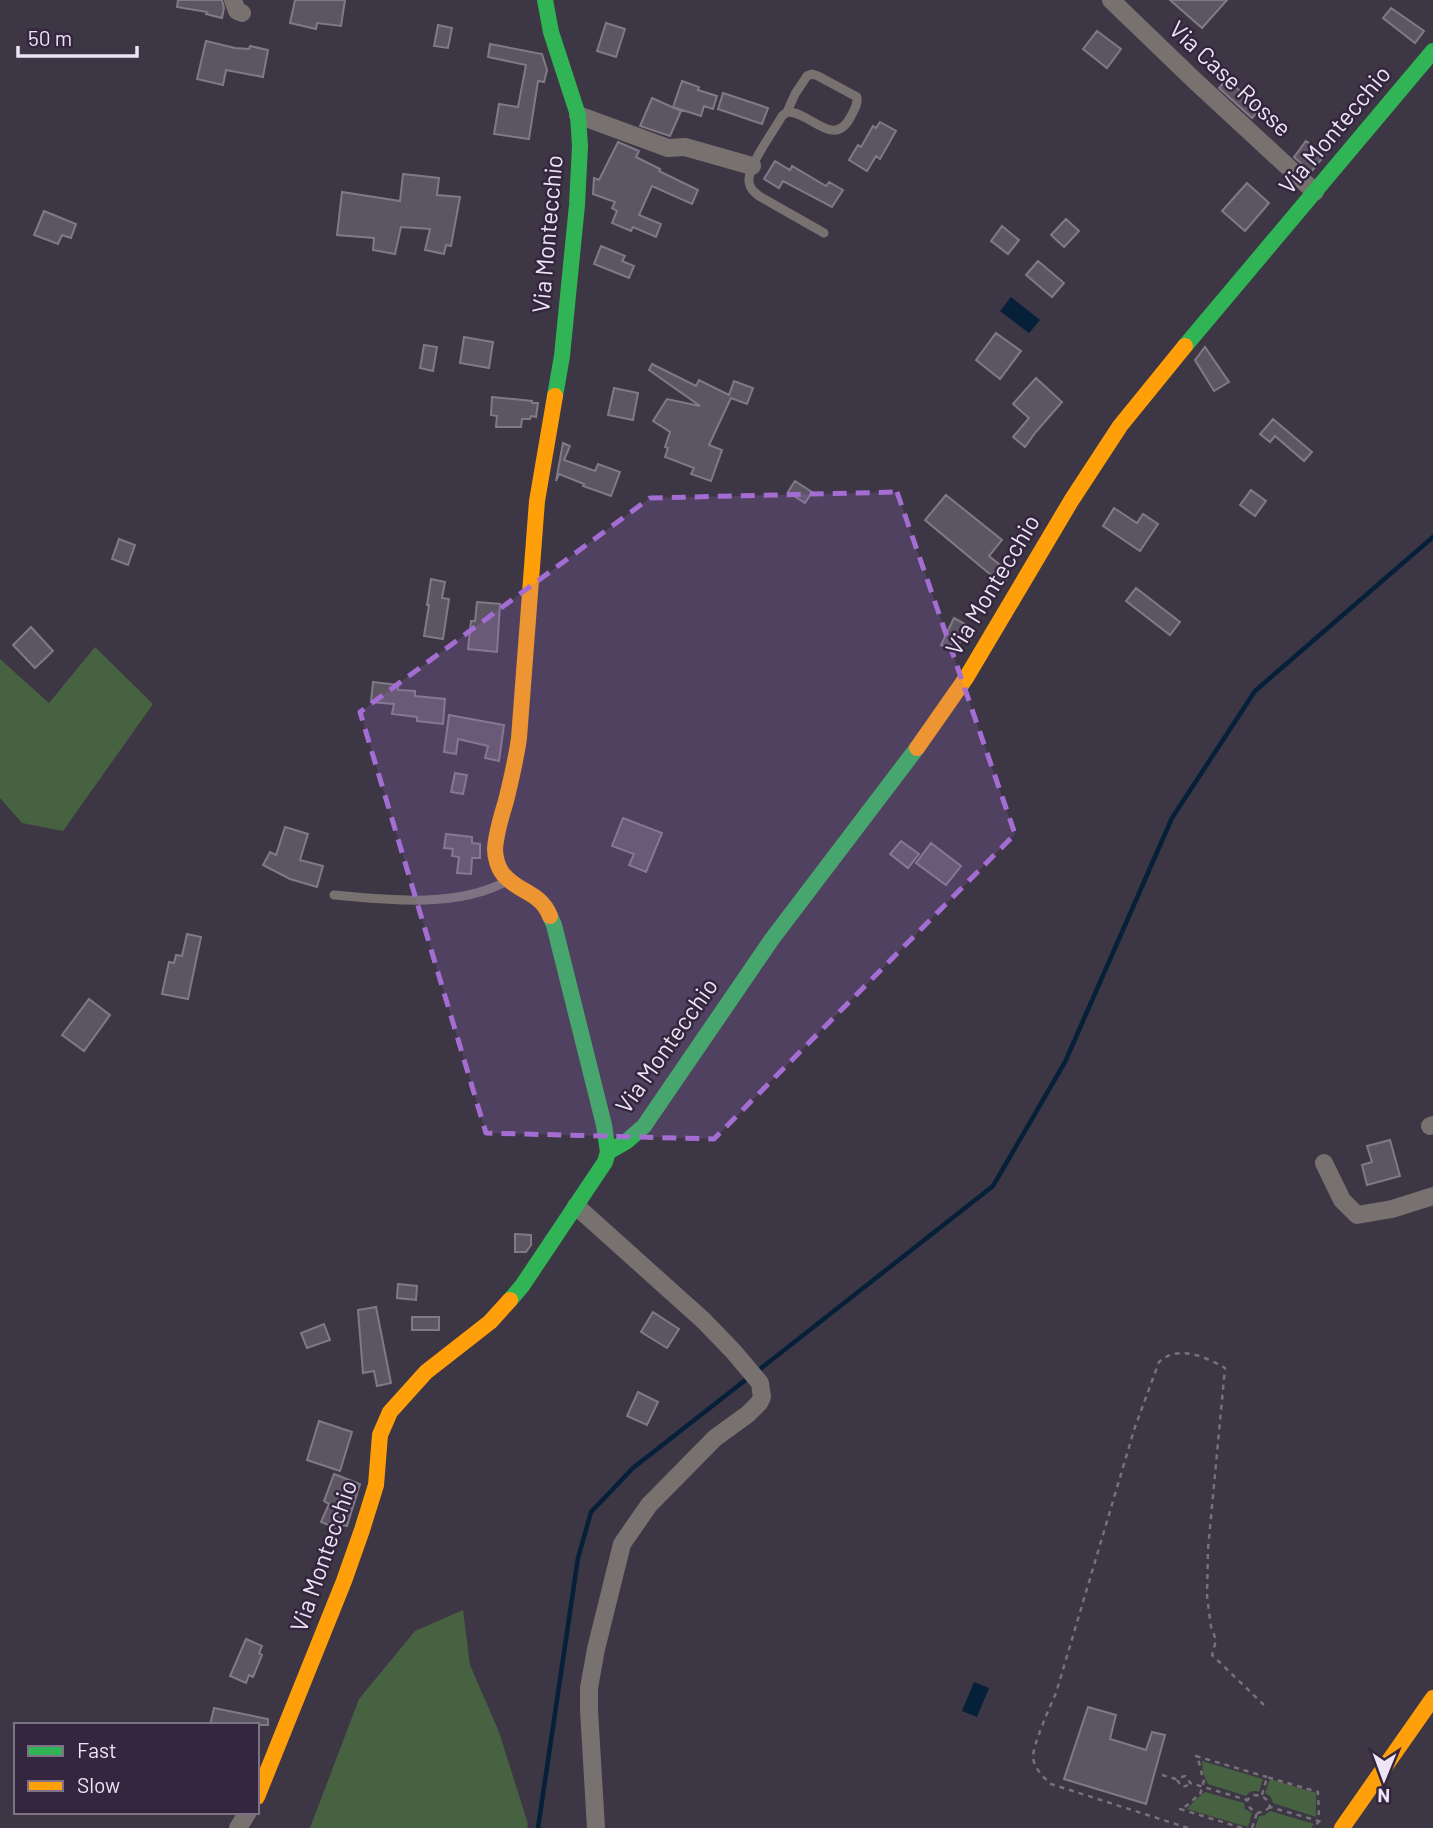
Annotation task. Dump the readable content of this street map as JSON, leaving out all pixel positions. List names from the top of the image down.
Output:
{
  "streets": {
    "street": ["Via Case Rosse", "Via Montecchio"]
  },
  "crossings": [
    ["Via Case Rosse", "Via Montecchio"]
  ],
  "legend": ["Fast", "Slow"],
  "scale_bar": "50 m",
  "north": "bottom"
}
